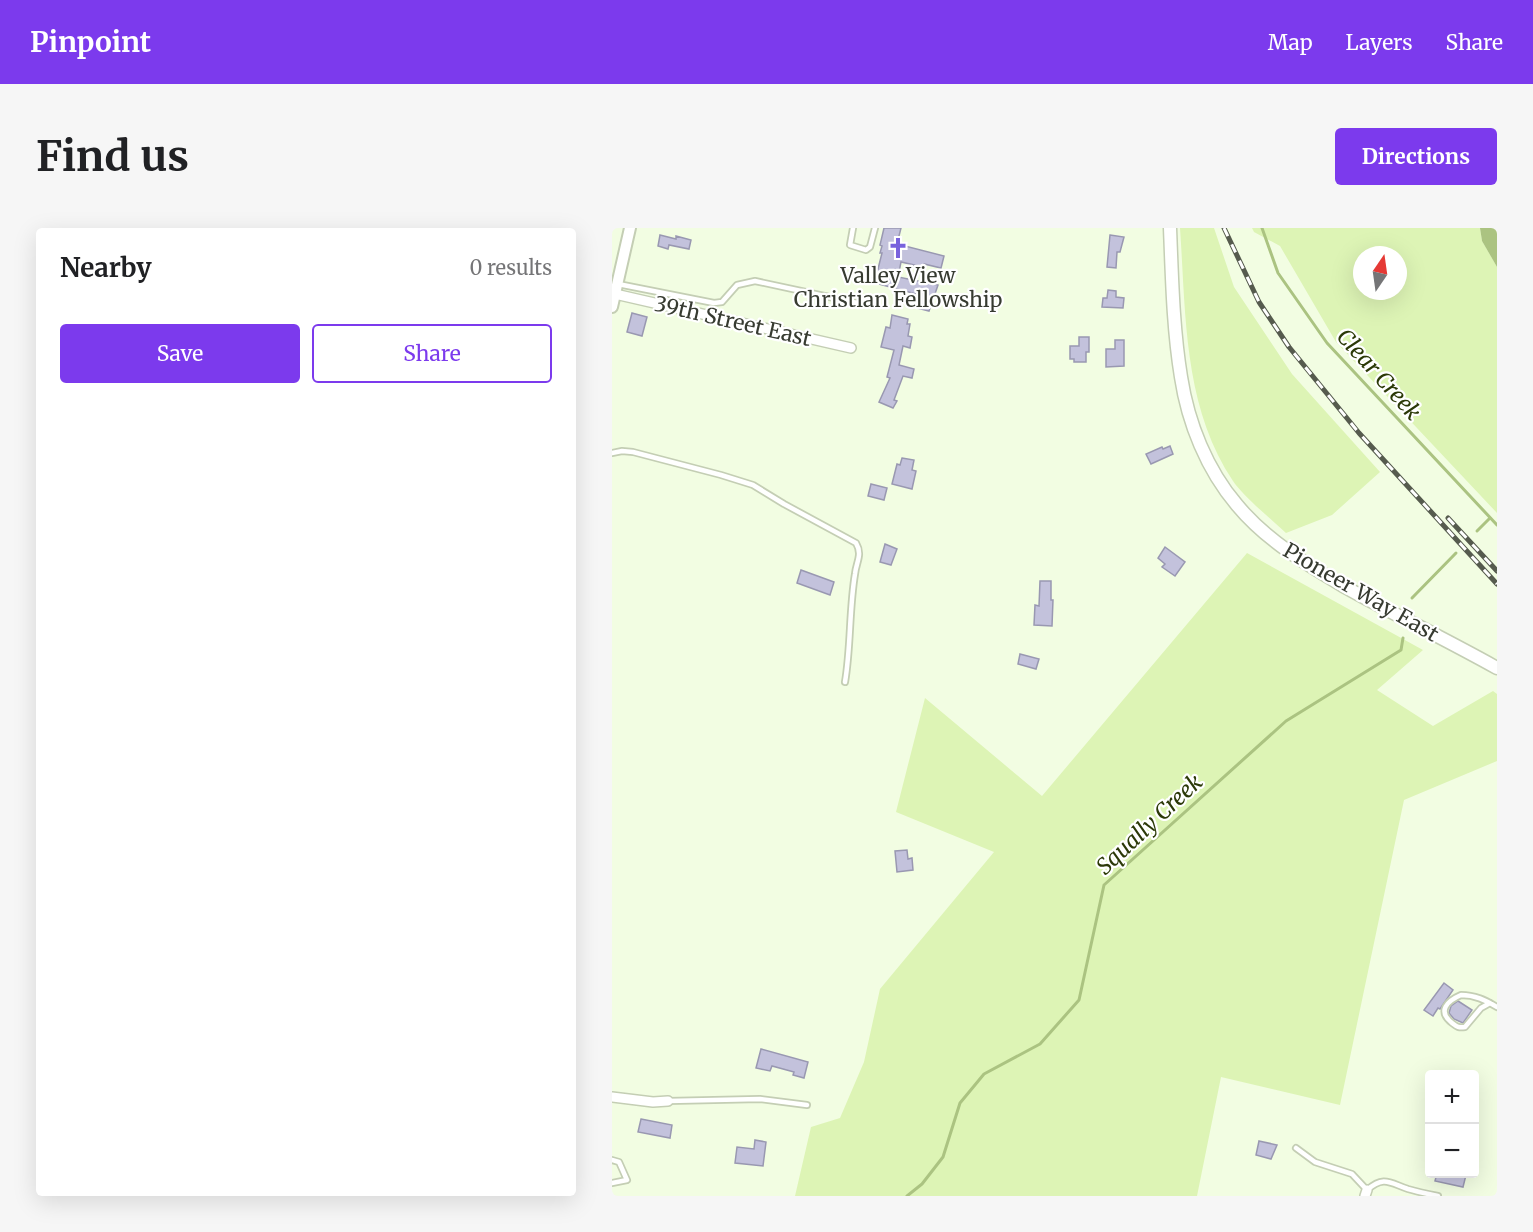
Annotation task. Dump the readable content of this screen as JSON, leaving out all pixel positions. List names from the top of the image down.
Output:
{
  "streets": {
    "main road": ["Pioneer Way East"],
    "street": ["39th Street East"]
  },
  "water": ["Clear Creek", "Squally Creek"],
  "places": {
    "church": ["Valley View Christian Fellowship"]
  },
  "north": "top",
  "page": {
    "header": "Pinpoint",
    "nav": ["Map", "Layers", "Share"],
    "buttons": [
      "Directions",
      ["Save", "Share"]
    ],
    "title": "Find us",
    "heading": ["Nearby", "0 results"],
    "map_buttons": ["+", "−"]
  }
}
